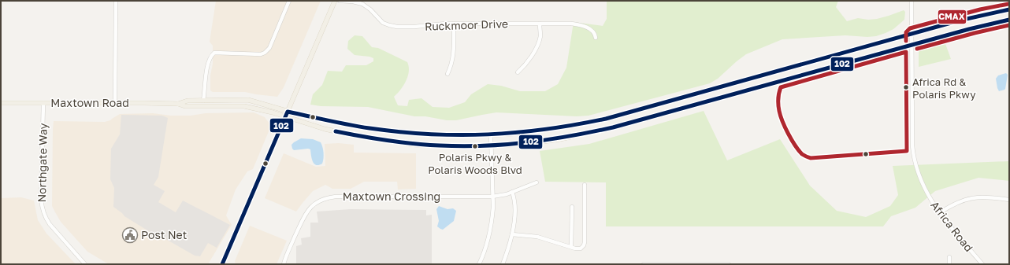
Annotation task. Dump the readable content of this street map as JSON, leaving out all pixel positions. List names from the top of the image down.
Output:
{
  "streets": {
    "main road": ["Maxtown Road"],
    "street": [
      "Ruckmoor Drive",
      "Northgate Way",
      "Maxtown Crossing",
      "Africa Road"
    ]
  },
  "crossings": [
    ["Maxtown Road", "Northgate Way"],
    ["Maxtown Road", "Africa Road"]
  ],
  "places": {
    "other": ["Africa Rd & Polaris Pkwy", "Polaris Pkwy & Polaris Woods Blvd"],
    "public building": ["Post Net"]
  },
  "lines": ["transit line CMAX", "transit line 102"]
}
